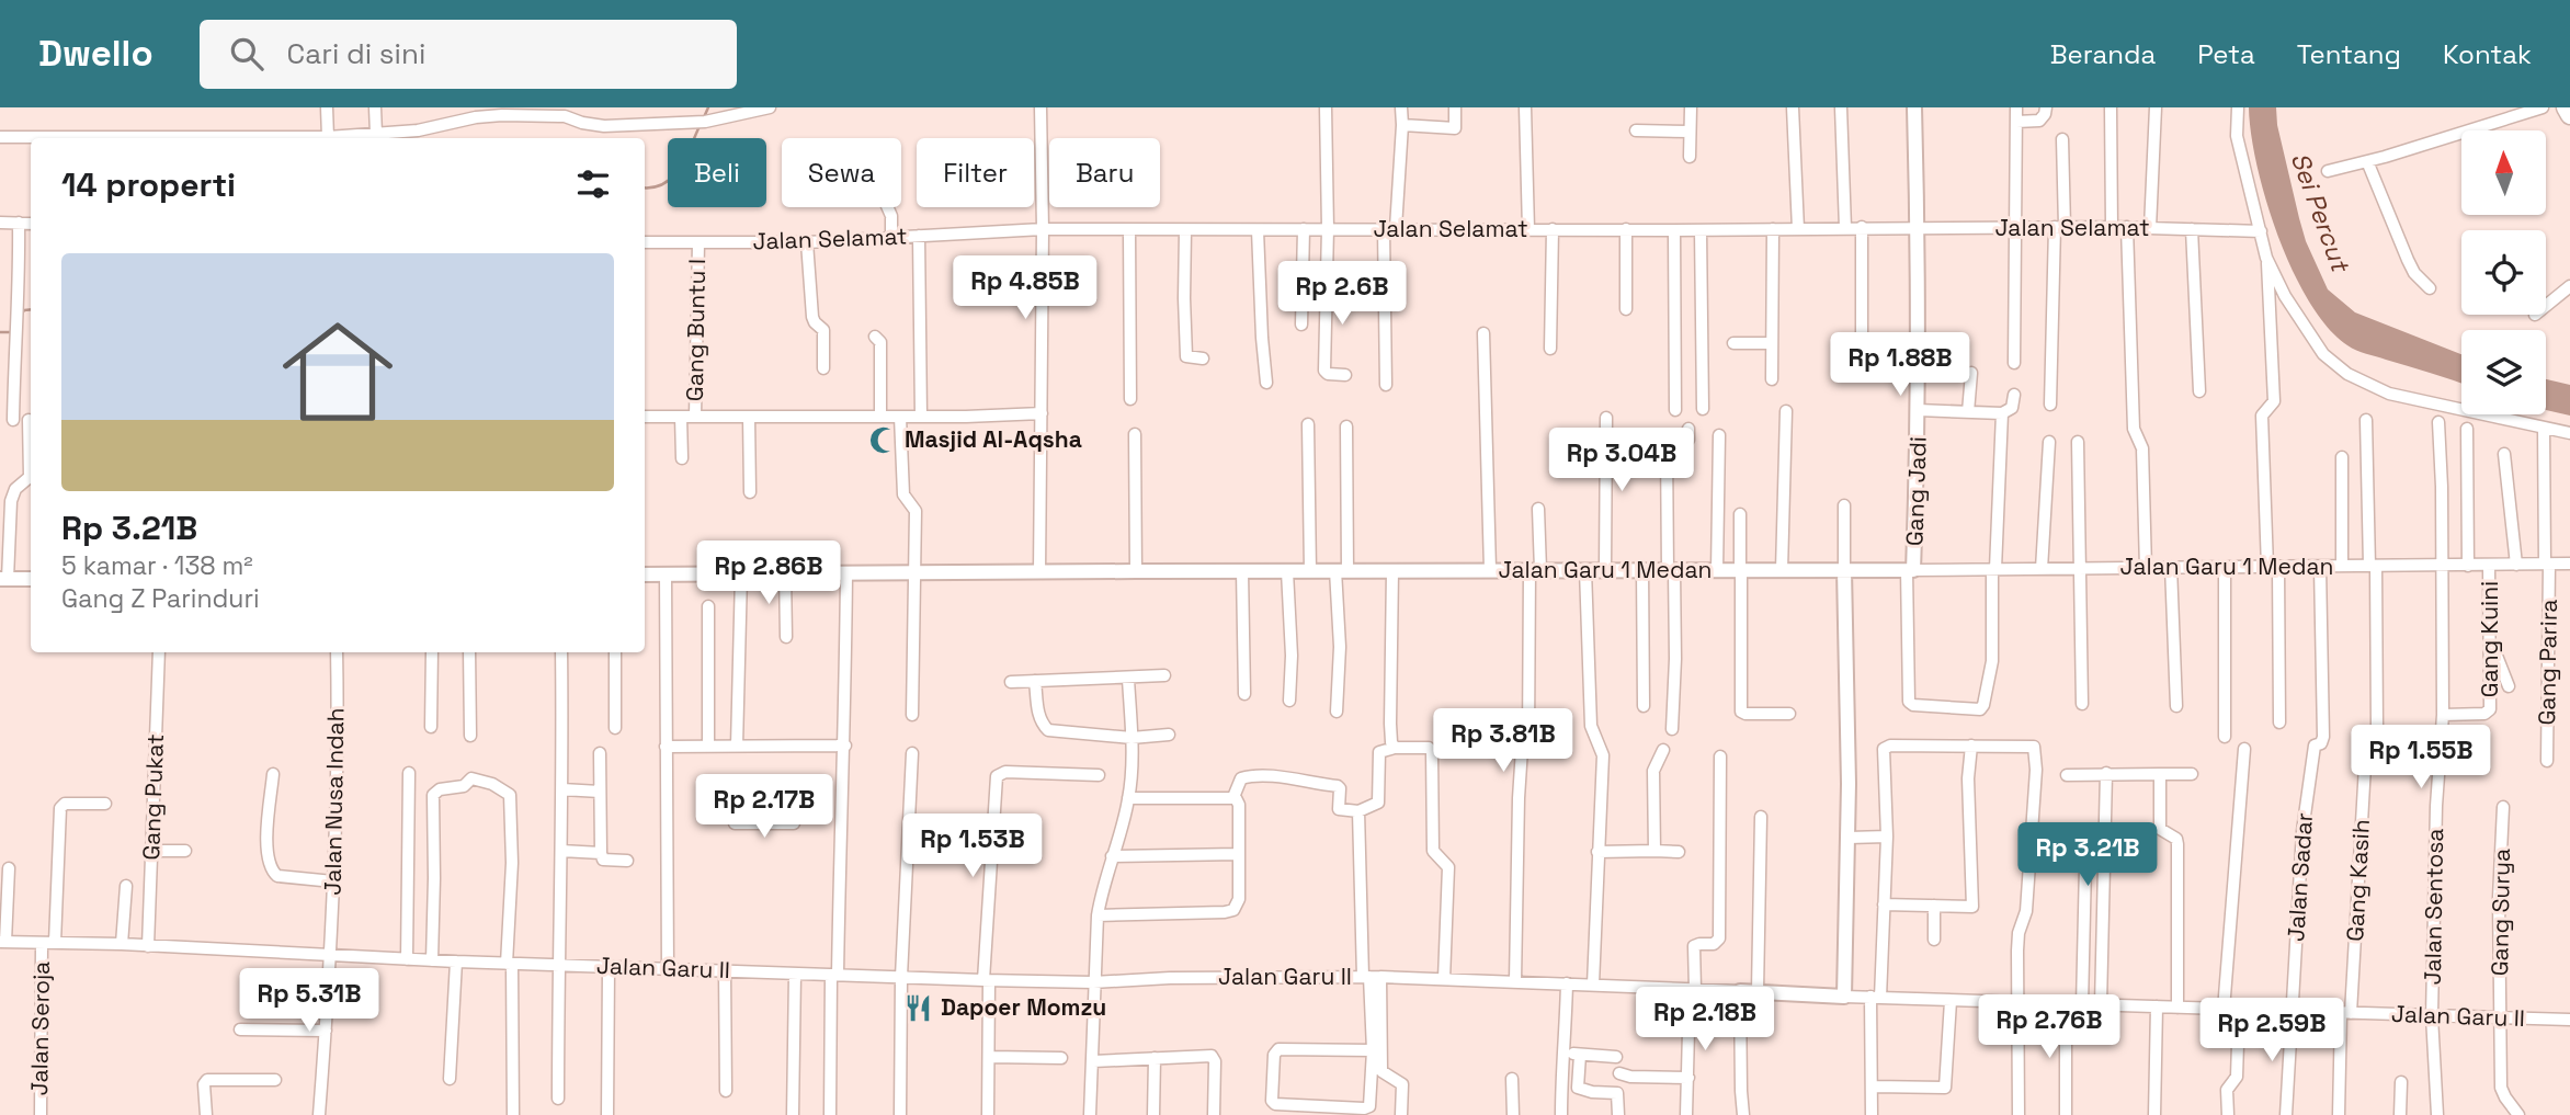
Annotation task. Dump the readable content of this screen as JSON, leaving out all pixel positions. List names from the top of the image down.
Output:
{
  "streets": {
    "street": [
      "Jalan Selamat",
      "Gang Buntu I",
      "Gang Jadi",
      "Jalan Garu 1 Medan",
      "Gang Kuini",
      "Gang Parira",
      "Gang Pukat",
      "Jalan Nusa Indah",
      "Jalan Sadar",
      "Gang Kasih",
      "Jalan Sentosa",
      "Gang Surya",
      "Jalan Garu II",
      "Jalan Seroja"
    ]
  },
  "crossings": [
    ["Jalan Selamat", "Gang Buntu I"],
    ["Jalan Selamat", "Gang Jadi"],
    ["Gang Jadi", "Jalan Garu 1 Medan"],
    ["Jalan Garu 1 Medan", "Gang Kuini"],
    ["Jalan Garu 1 Medan", "Gang Parira"],
    ["Jalan Garu 1 Medan", "Jalan Sadar"],
    ["Jalan Garu 1 Medan", "Gang Kasih"],
    ["Jalan Garu 1 Medan", "Jalan Sentosa"],
    ["Gang Kuini", "Jalan Sentosa"],
    ["Gang Pukat", "Jalan Garu II"],
    ["Jalan Nusa Indah", "Jalan Garu II"],
    ["Jalan Sadar", "Jalan Garu II"],
    ["Gang Kasih", "Jalan Garu II"],
    ["Jalan Sentosa", "Jalan Garu II"],
    ["Gang Surya", "Jalan Garu II"],
    ["Jalan Garu II", "Jalan Seroja"]
  ],
  "water": ["Sei Percut"],
  "places": {
    "mosque": ["Masjid Al-Aqsha"],
    "restaurant": ["Dapoer Momzu"]
  },
  "north": "top",
  "page": {
    "header": "Dwello",
    "search": "Cari di sini",
    "nav": [
      "Beranda",
      "Peta",
      "Tentang",
      "Kontak"
    ],
    "chip": [
      "Beli",
      "Sewa",
      "Filter",
      "Baru"
    ],
    "heading": "14 properti",
    "list": [
      {
        "name": "Rp 3.21B",
        "note": "5 kamar · 138 m² · Gang Z Parinduri"
      }
    ],
    "price": [
      "Rp 4.85B",
      "Rp 2.6B",
      "Rp 1.88B",
      "Rp 3.04B",
      "Rp 2.86B",
      "Rp 3.81B",
      "Rp 1.55B",
      "Rp 2.17B",
      "Rp 1.53B",
      "Rp 3.21B",
      "Rp 5.31B",
      "Rp 2.18B",
      "Rp 2.76B",
      "Rp 2.59B"
    ]
  }
}
